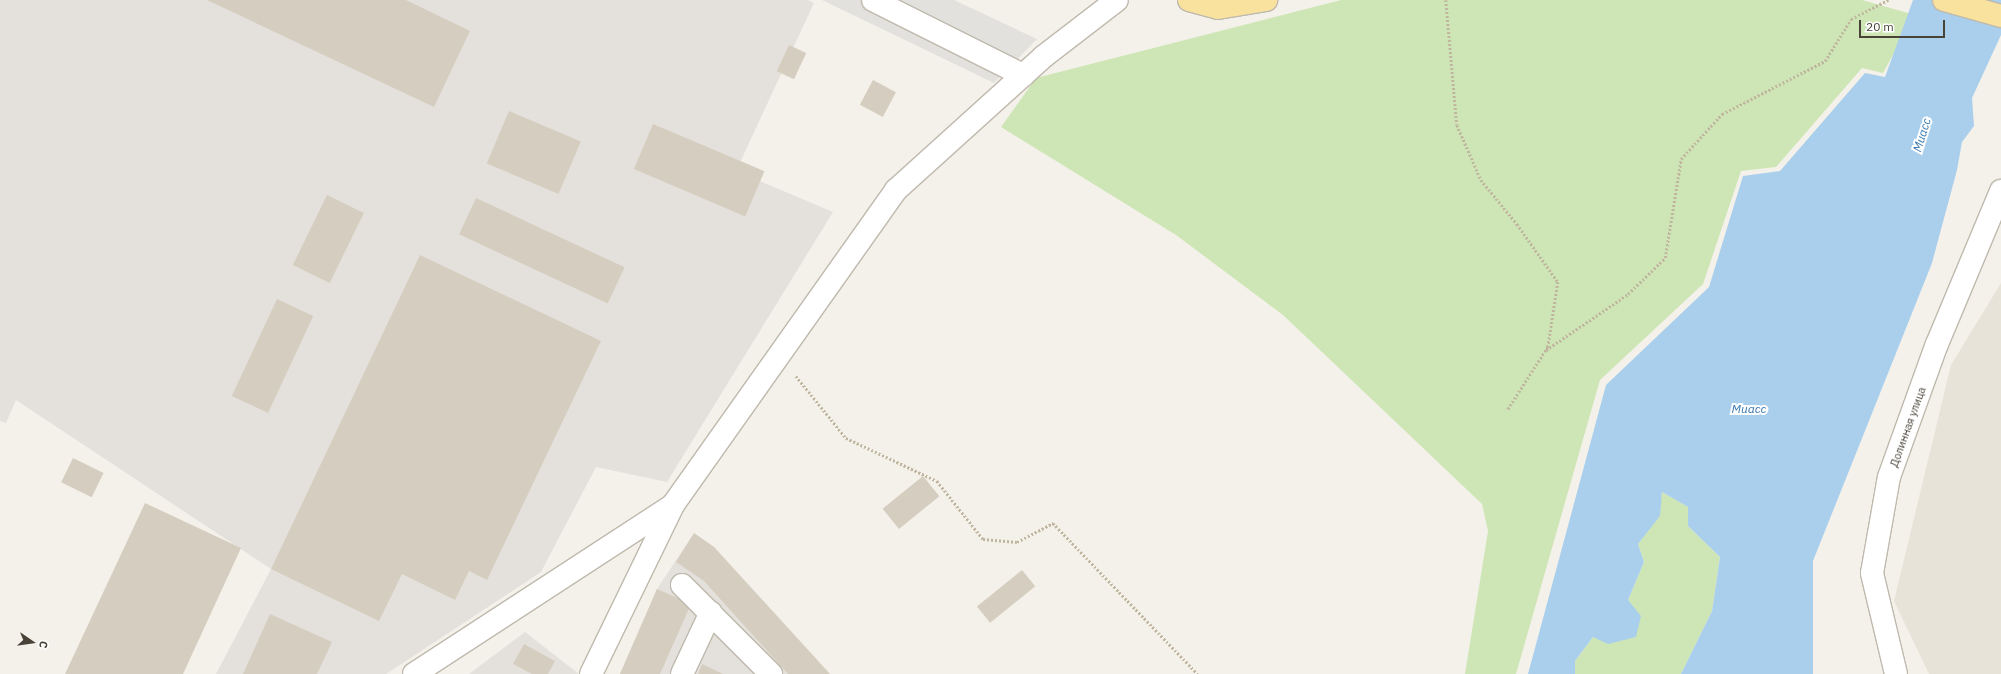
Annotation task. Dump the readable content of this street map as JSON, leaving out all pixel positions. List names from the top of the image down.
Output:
{
  "streets": {
    "street": ["Долинная улица"]
  },
  "water": ["Миасс"],
  "scale_bar": "20 m",
  "north": "right"
}
